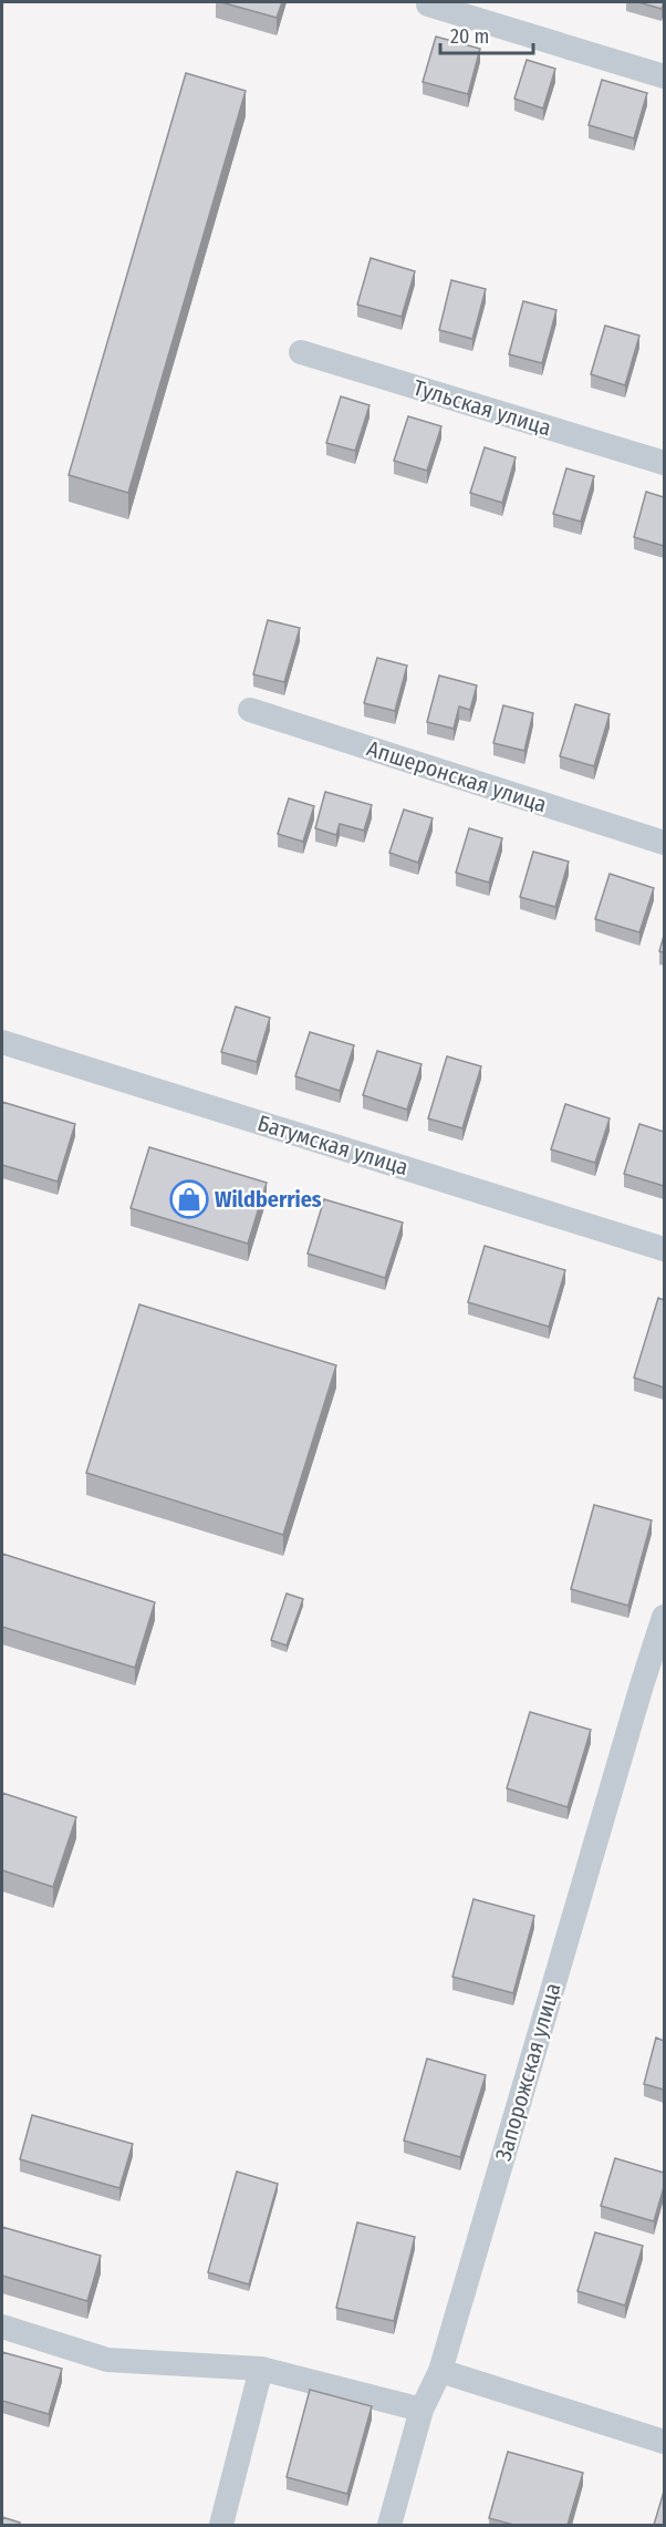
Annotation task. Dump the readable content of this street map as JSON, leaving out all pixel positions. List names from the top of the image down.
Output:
{
  "streets": {
    "street": [
      "Тульская улица",
      "Апшеронская улица",
      "Батумская улица",
      "Запорожская улица"
    ]
  },
  "places": {
    "shop": ["Wildberries"]
  },
  "scale_bar": "20 m"
}
